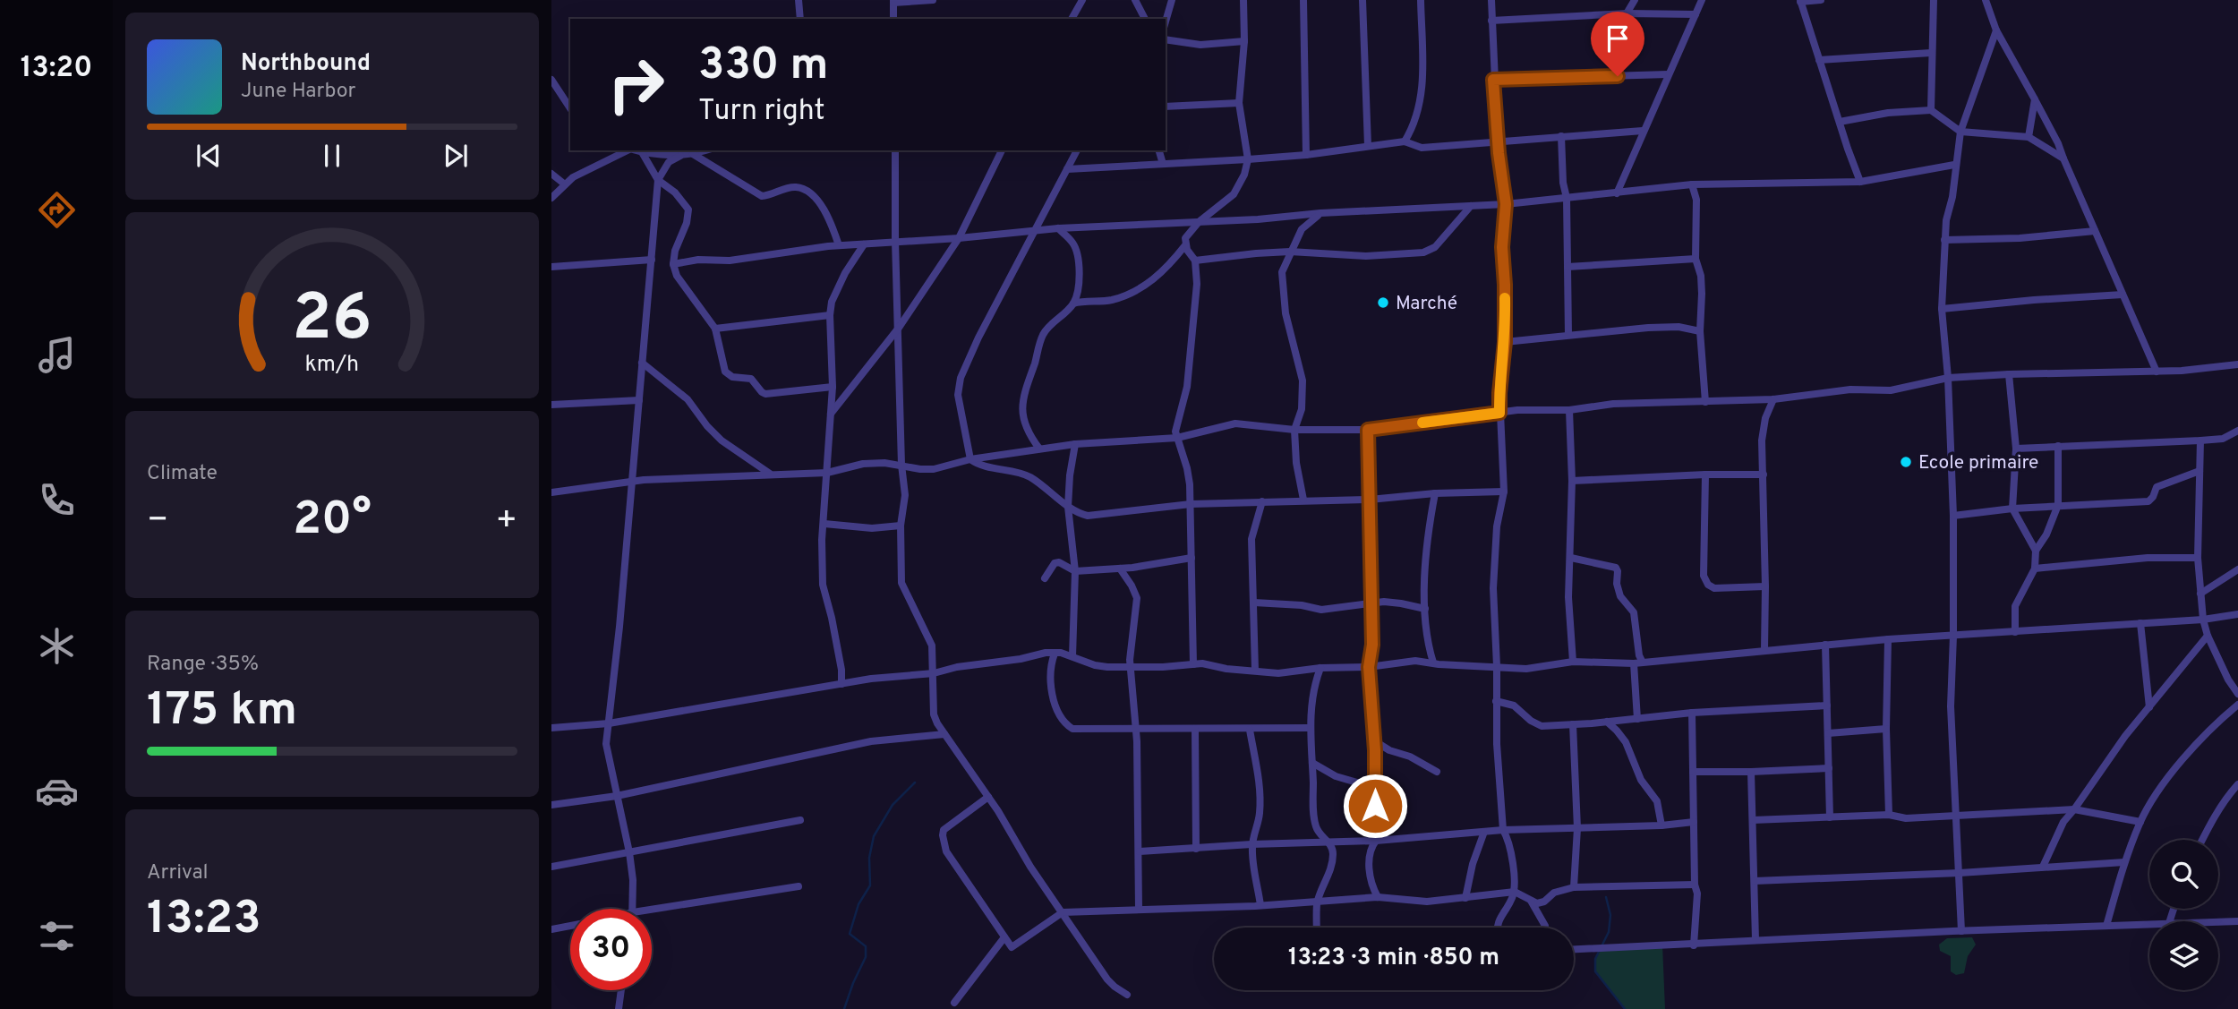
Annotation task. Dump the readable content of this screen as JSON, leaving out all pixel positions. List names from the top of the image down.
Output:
{
  "places": ["Marché", "Ecole primaire"],
  "page": {
    "tabs": "13:20",
    "turn": ["330 m", "Turn right"],
    "song": ["Northbound", "June Harbor"],
    "tile": [
      "Climate",
      ["Range · 35%", "175 km"],
      ["Arrival", "13:23"]
    ],
    "heat": ["−", "20°", "+"],
    "limit": "30",
    "trip": "13:23 · 3 min · 850 m",
    "gauge": ["26", "km/h"]
  }
}
